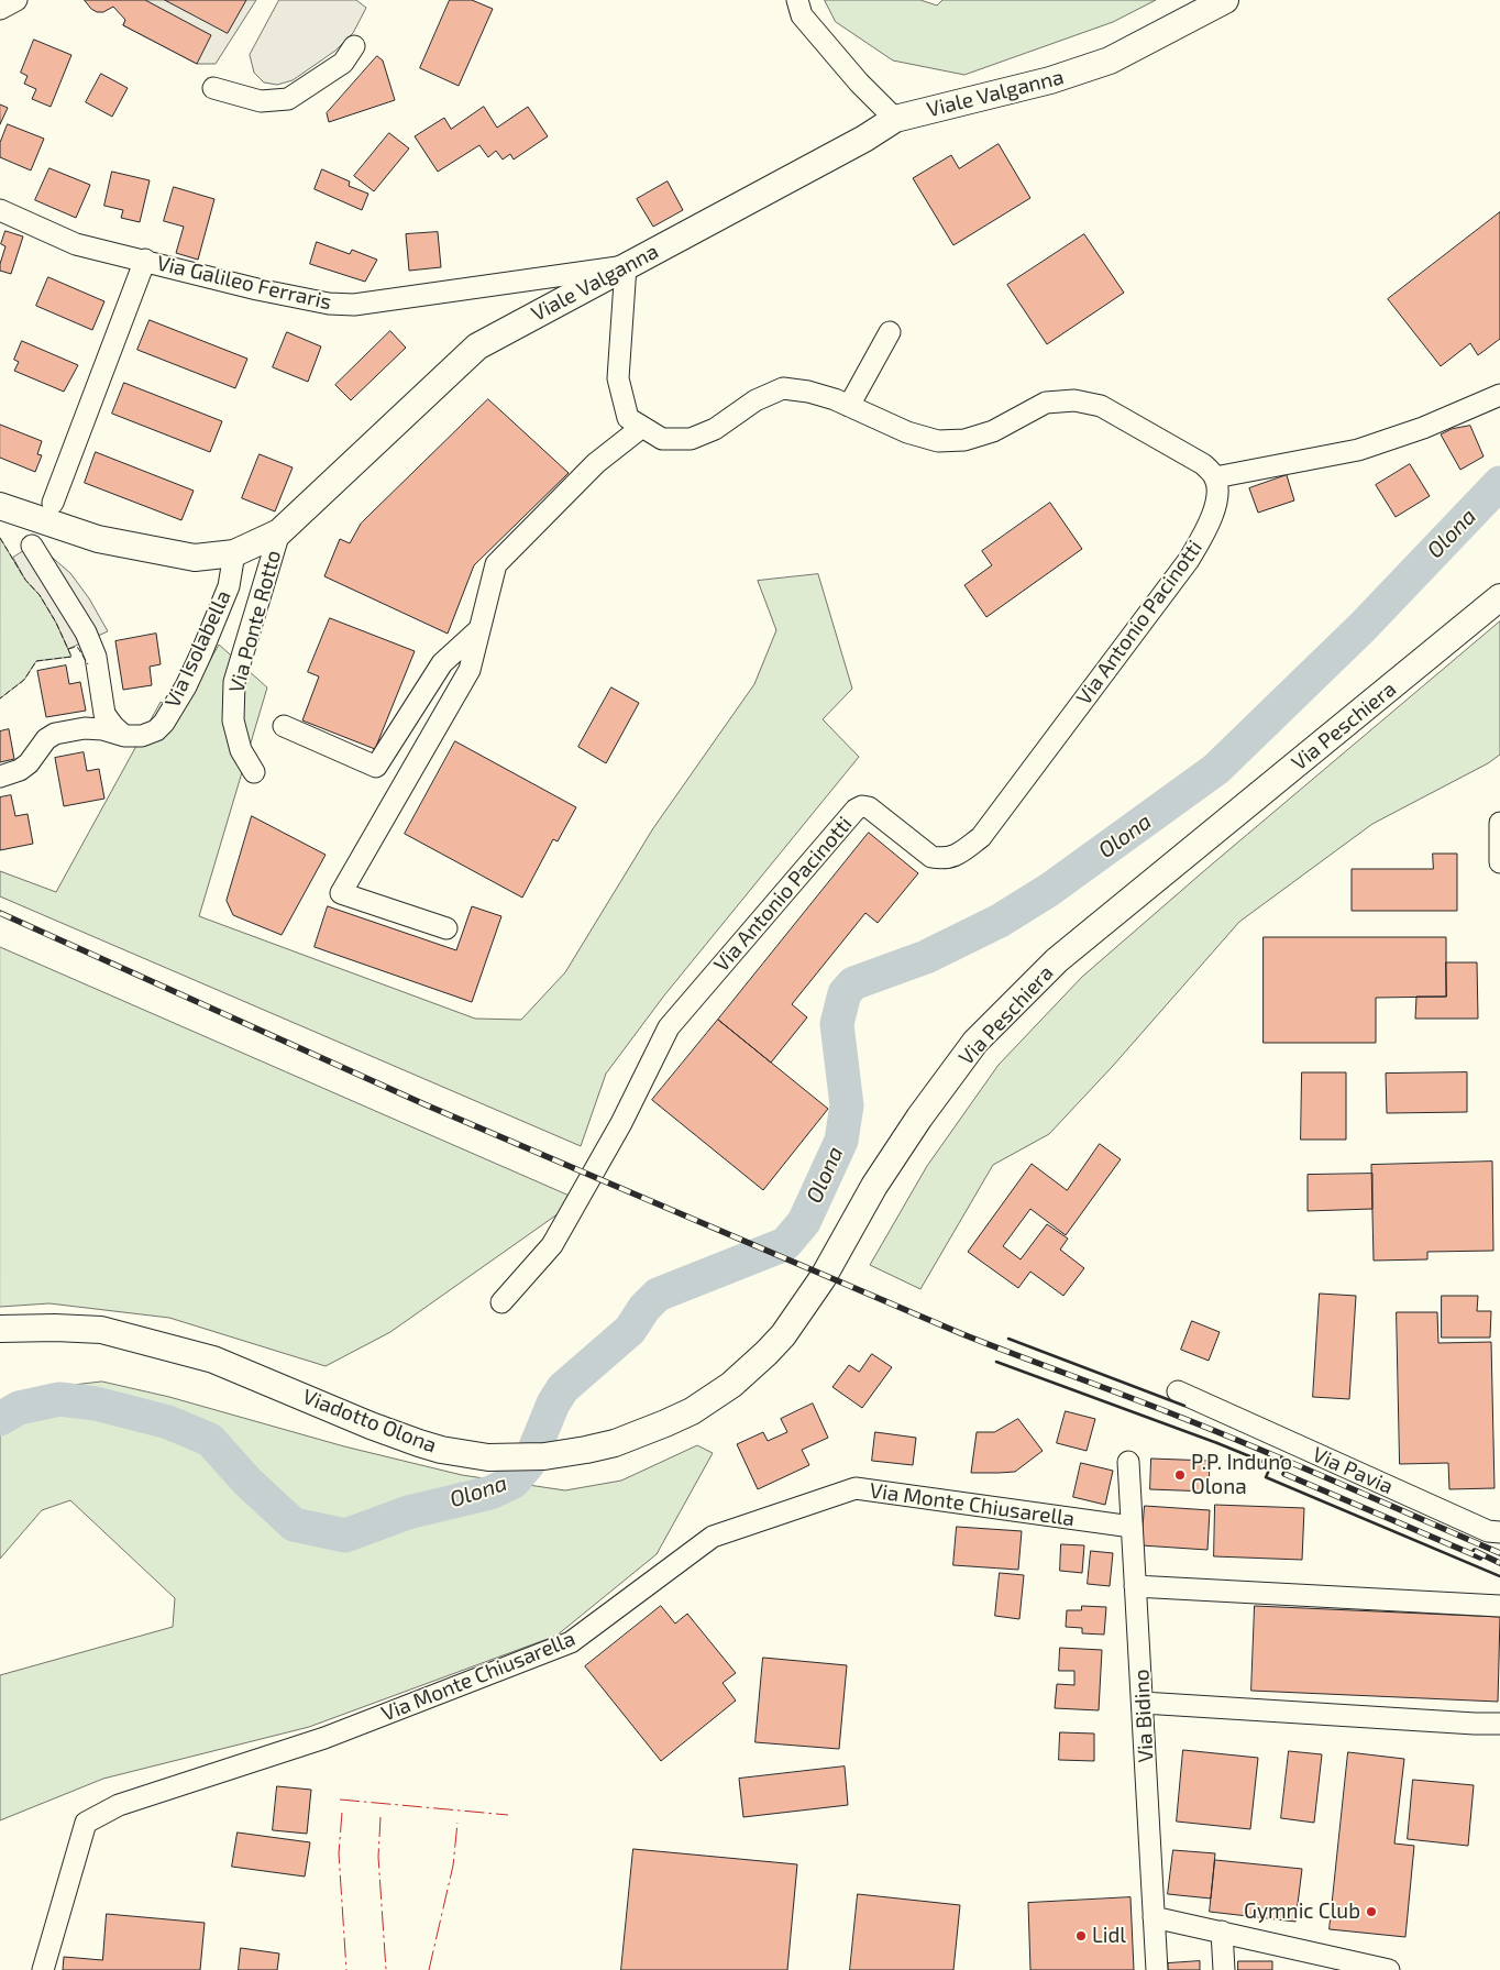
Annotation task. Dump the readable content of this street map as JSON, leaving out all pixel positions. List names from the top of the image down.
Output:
{
  "streets": {
    "main road": ["Viale Valganna", "Via Peschiera", "Viadotto Olona"],
    "street": [
      "Via Galileo Ferraris",
      "Via Ponte Rotto",
      "Via Antonio Pacinotti",
      "Via Isolabella",
      "Via Pavia",
      "Via Monte Chiusarella",
      "Via Bidino"
    ]
  },
  "crossings": [
    ["Viale Valganna", "Via Galileo Ferraris"],
    ["Viale Valganna", "Via Ponte Rotto"],
    ["Viale Valganna", "Via Isolabella"],
    ["Via Peschiera", "Viadotto Olona"],
    ["Via Monte Chiusarella", "Via Bidino"]
  ],
  "water": ["Olona"],
  "places": ["P.P. Induno Olona", "Gymnic Club", "Lidl"]
}
